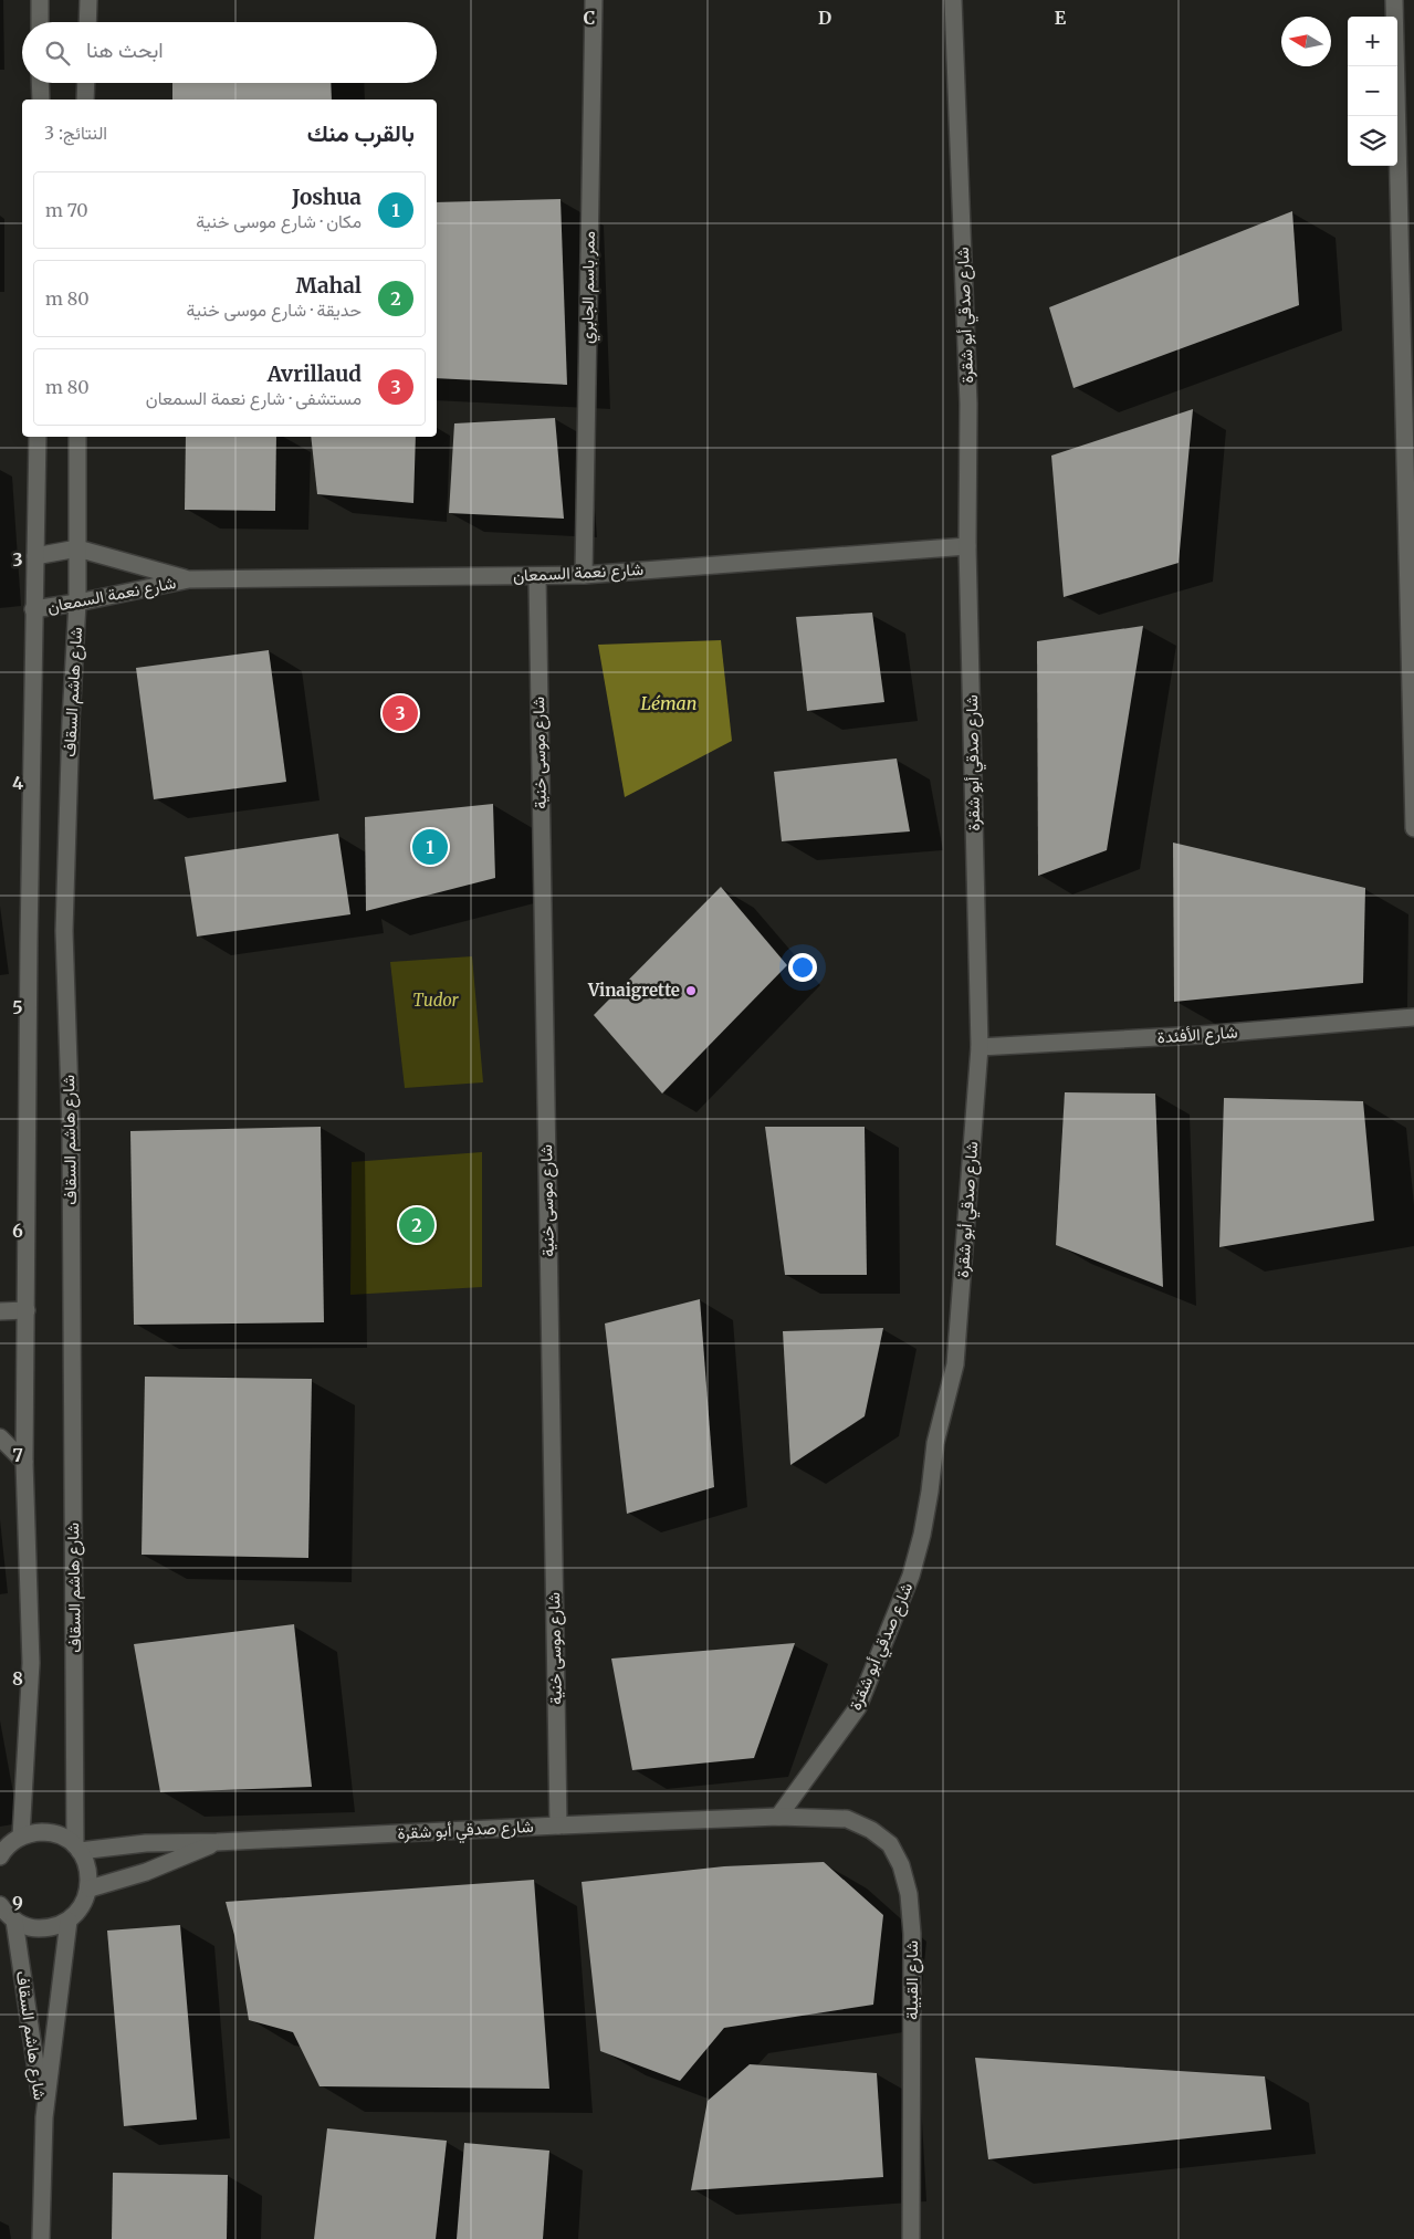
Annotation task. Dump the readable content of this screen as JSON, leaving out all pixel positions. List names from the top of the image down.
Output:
{
  "streets": {
    "street": [
      "ممر باسم الجابري",
      "شارع صدقي أبو شقرة",
      "شارع نعمة السمعان",
      "شارع هاشم السقاف",
      "شارع موسى خنية",
      "شارع الأفئدة",
      "شارع القبيلة"
    ]
  },
  "crossings": [
    ["ممر باسم الجابري", "شارع نعمة السمعان"],
    ["شارع صدقي أبو شقرة", "شارع نعمة السمعان"],
    ["شارع صدقي أبو شقرة", "شارع هاشم السقاف"],
    ["شارع صدقي أبو شقرة", "شارع موسى خنية"],
    ["شارع صدقي أبو شقرة", "شارع الأفئدة"],
    ["شارع صدقي أبو شقرة", "شارع القبيلة"],
    ["شارع نعمة السمعان", "شارع هاشم السقاف"],
    ["شارع نعمة السمعان", "شارع موسى خنية"]
  ],
  "water": ["Léman"],
  "parks": ["Tudor"],
  "places": ["Vinaigrette"],
  "north": "left",
  "page": {
    "map_buttons": ["+", "−"],
    "search": "ابحث هنا",
    "heading": ["بالقرب منك", "النتائج: 3"],
    "list": [
      {
        "mark": "1",
        "name": "Joshua",
        "note": "مكان · شارع موسى خنية",
        "value": "70 m"
      },
      {
        "mark": "2",
        "name": "Mahal",
        "note": "حديقة · شارع موسى خنية",
        "value": "80 m"
      },
      {
        "mark": "3",
        "name": "Avrillaud",
        "note": "مستشفى · شارع نعمة السمعان",
        "value": "80 m"
      }
    ],
    "pins": ["3", "1", "2"]
  },
  "grid": {
    "columns": ["C", "D", "E"],
    "rows": [
      "3",
      "4",
      "5",
      "6",
      "7",
      "8",
      "9"
    ]
  }
}
